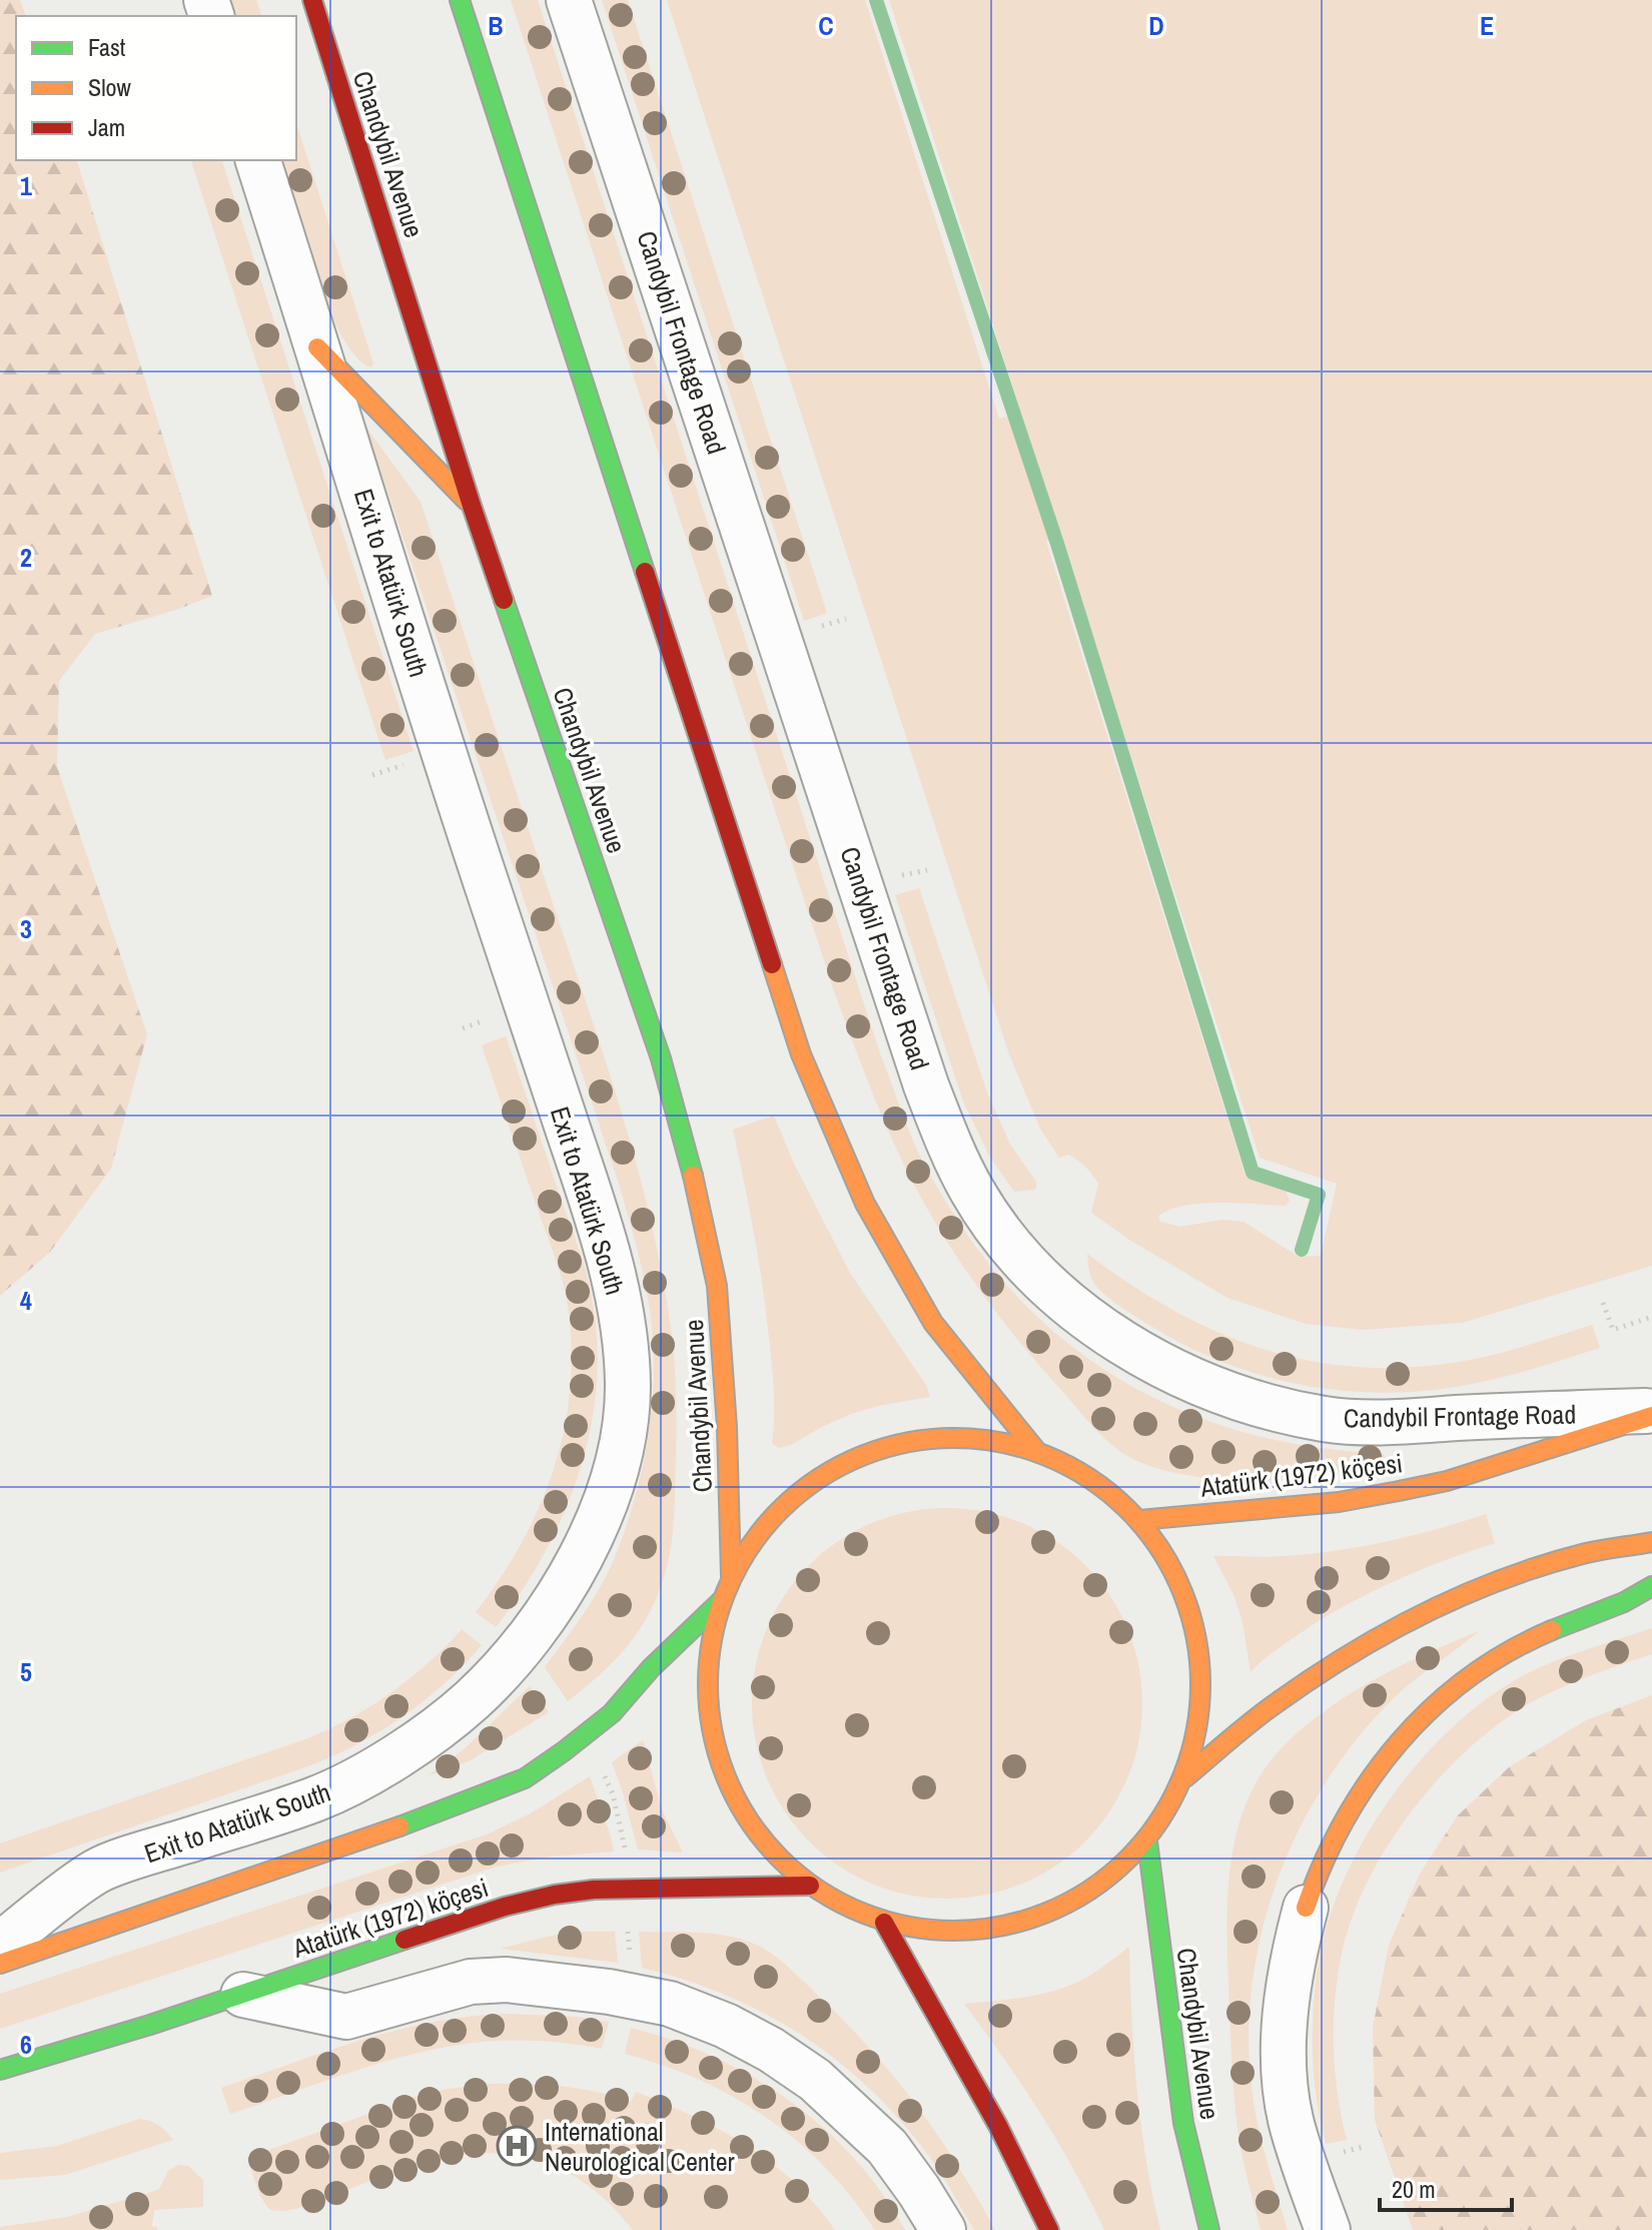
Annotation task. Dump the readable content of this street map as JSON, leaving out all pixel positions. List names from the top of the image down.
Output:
{
  "streets": {
    "main road": ["Chandybil Avenue", "Atatürk (1972) köçesi"],
    "street": ["Candybil Frontage Road", "Exit to Atatürk South"]
  },
  "crossings": [
    ["Candybil Frontage Road", "Atatürk (1972) köçesi"]
  ],
  "places": {
    "hospital": ["International Neurological Center"]
  },
  "legend": ["Fast", "Slow", "Jam"],
  "scale_bar": "20 m",
  "grid": {
    "columns": [
      "B",
      "C",
      "D",
      "E"
    ],
    "rows": [
      "1",
      "2",
      "3",
      "4",
      "5",
      "6"
    ]
  }
}
